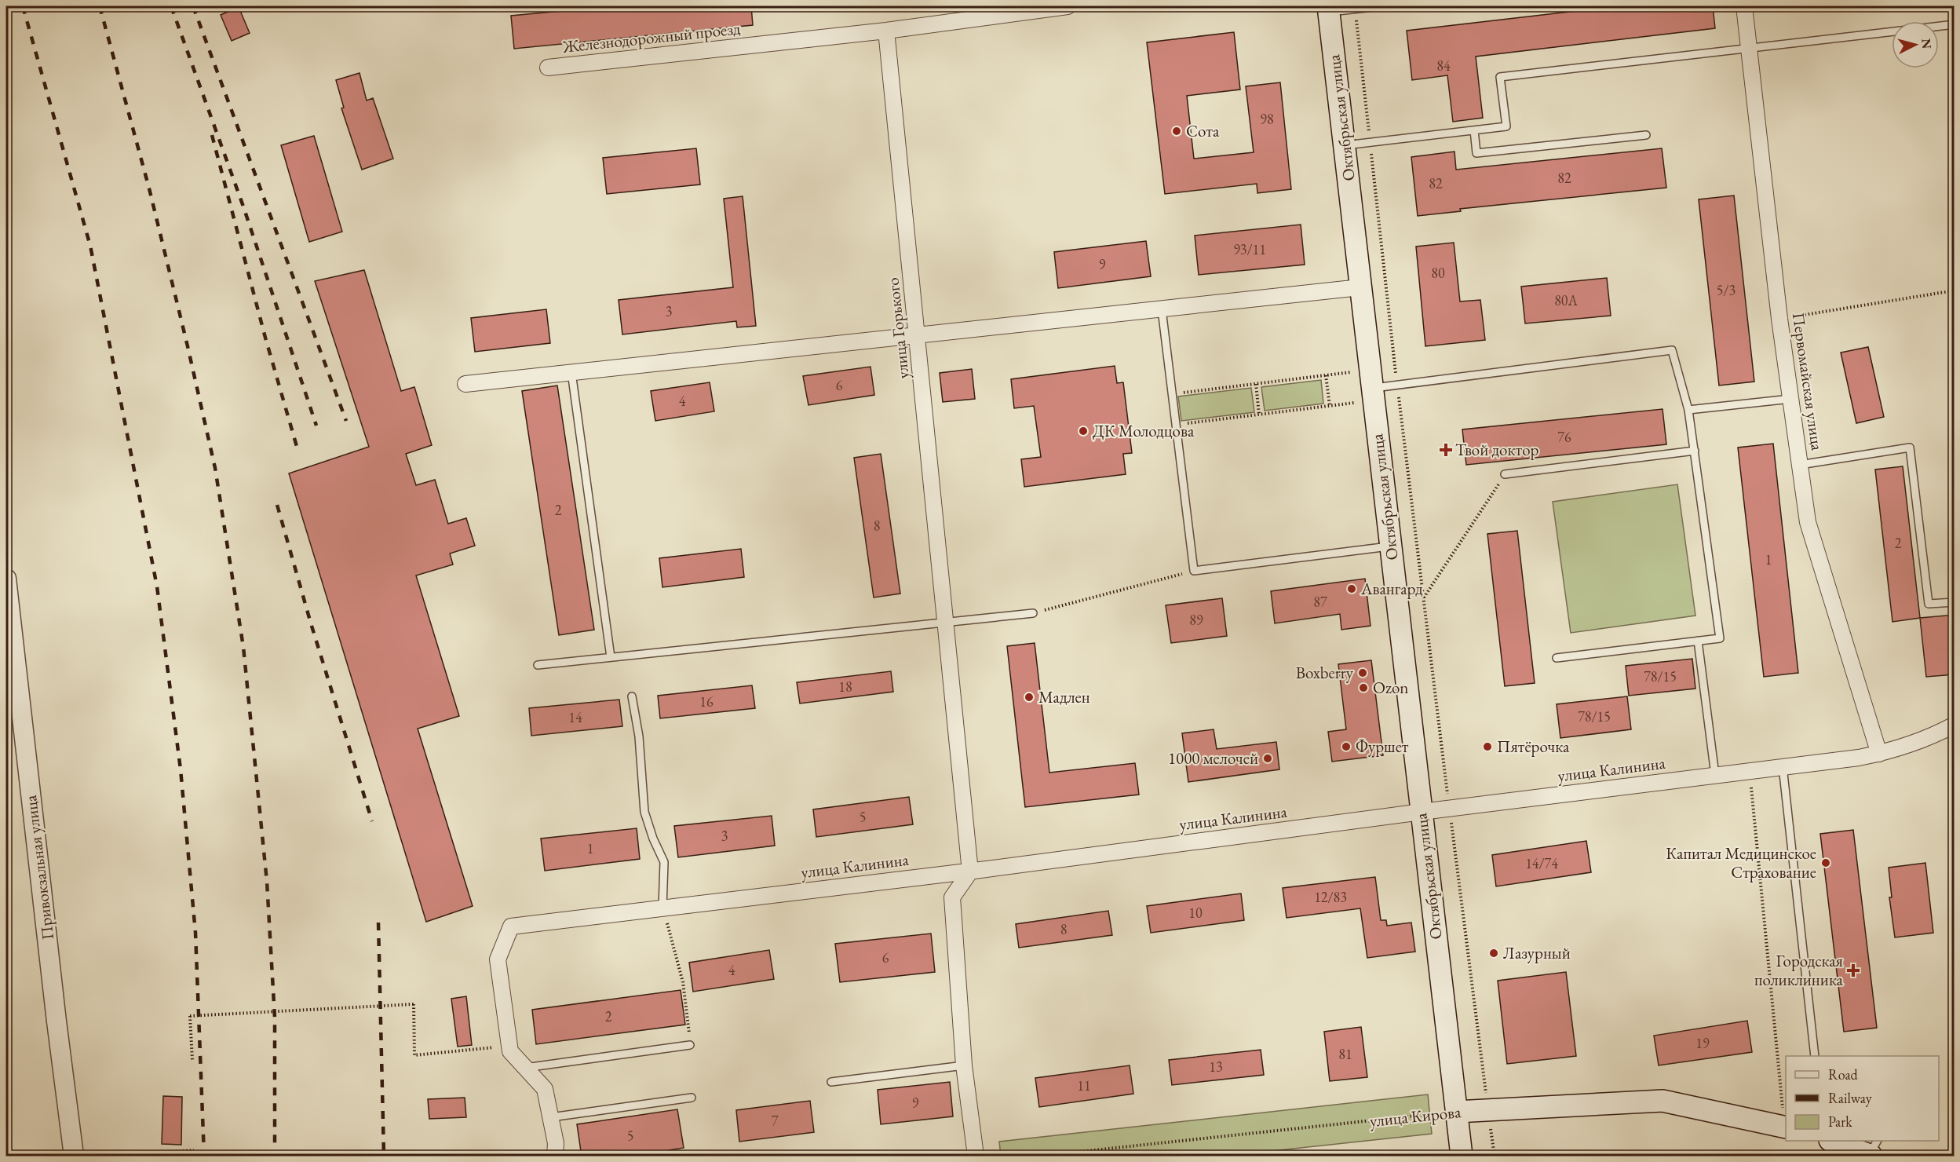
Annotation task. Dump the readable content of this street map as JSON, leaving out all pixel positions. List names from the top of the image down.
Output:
{
  "streets": {
    "main road": ["Октябрьская улица", "улица Кирова"],
    "street": [
      "Железнодорожный проезд",
      "улица Горького",
      "Первомайская улица",
      "улица Калинина",
      "Привокзальная улица"
    ]
  },
  "crossings": [
    ["Железнодорожный проезд", "улица Горького"],
    ["Октябрьская улица", "улица Калинина"],
    ["Октябрьская улица", "улица Кирова"],
    ["улица Горького", "улица Калинина"],
    ["Первомайская улица", "улица Калинина"]
  ],
  "places": {
    "other": [
      "Сота",
      "ДК Молодцова",
      "Авангард",
      "Boxberry",
      "Ozon",
      "Мадлен",
      "Фуршет",
      "Пятёрочка",
      "1000 мелочей",
      "Капитал Медицинское Страхование",
      "Лазурный"
    ],
    "health": ["Твой доктор", "Городская поликлиника"]
  },
  "house_numbers": [
    "84",
    "98",
    "82",
    "82",
    "93/11",
    "9",
    "80",
    "5/3",
    "80А",
    "3",
    "6",
    "4",
    "76",
    "2",
    "8",
    "2",
    "1",
    "87",
    "89",
    "78/15",
    "18",
    "16",
    "78/15",
    "14",
    "5",
    "3",
    "1",
    "14/74",
    "12/83",
    "10",
    "8",
    "6",
    "4",
    "2",
    "19",
    "81",
    "13",
    "11",
    "9",
    "7",
    "5"
  ],
  "legend": ["Road", "Railway", "Park"],
  "north": "right"
}
